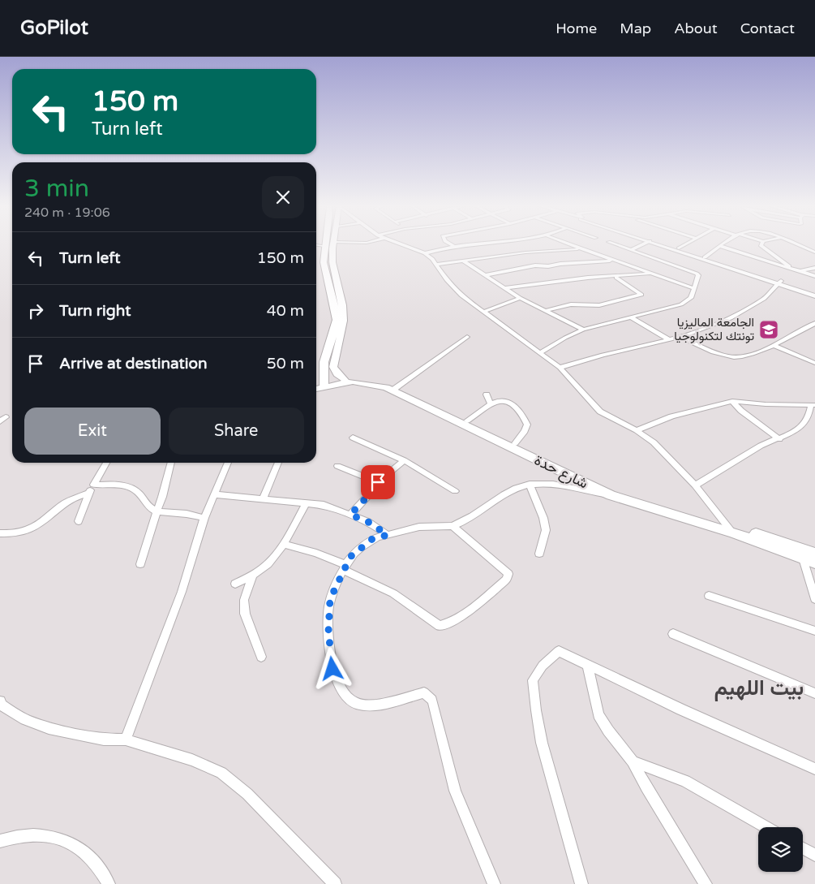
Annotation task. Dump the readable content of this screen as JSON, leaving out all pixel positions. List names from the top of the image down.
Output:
{
  "streets": {
    "main road": ["شارع حدة"]
  },
  "districts": ["بيت اللهيم"],
  "places": {
    "school or university": ["الجامعة الماليزيا تونتك لتكنولوجيا"]
  },
  "page": {
    "header": "GoPilot",
    "nav": [
      "Home",
      "Map",
      "About",
      "Contact"
    ],
    "turn": ["150 m", "Turn left"],
    "heading": ["3 min", "240 m · 19:06"],
    "list": [
      {
        "name": "Turn left",
        "value": "150 m"
      },
      {
        "name": "Turn right",
        "value": "40 m"
      },
      {
        "name": "Arrive at destination",
        "value": "50 m"
      }
    ],
    "buttons": ["Exit", "Share"]
  }
}
